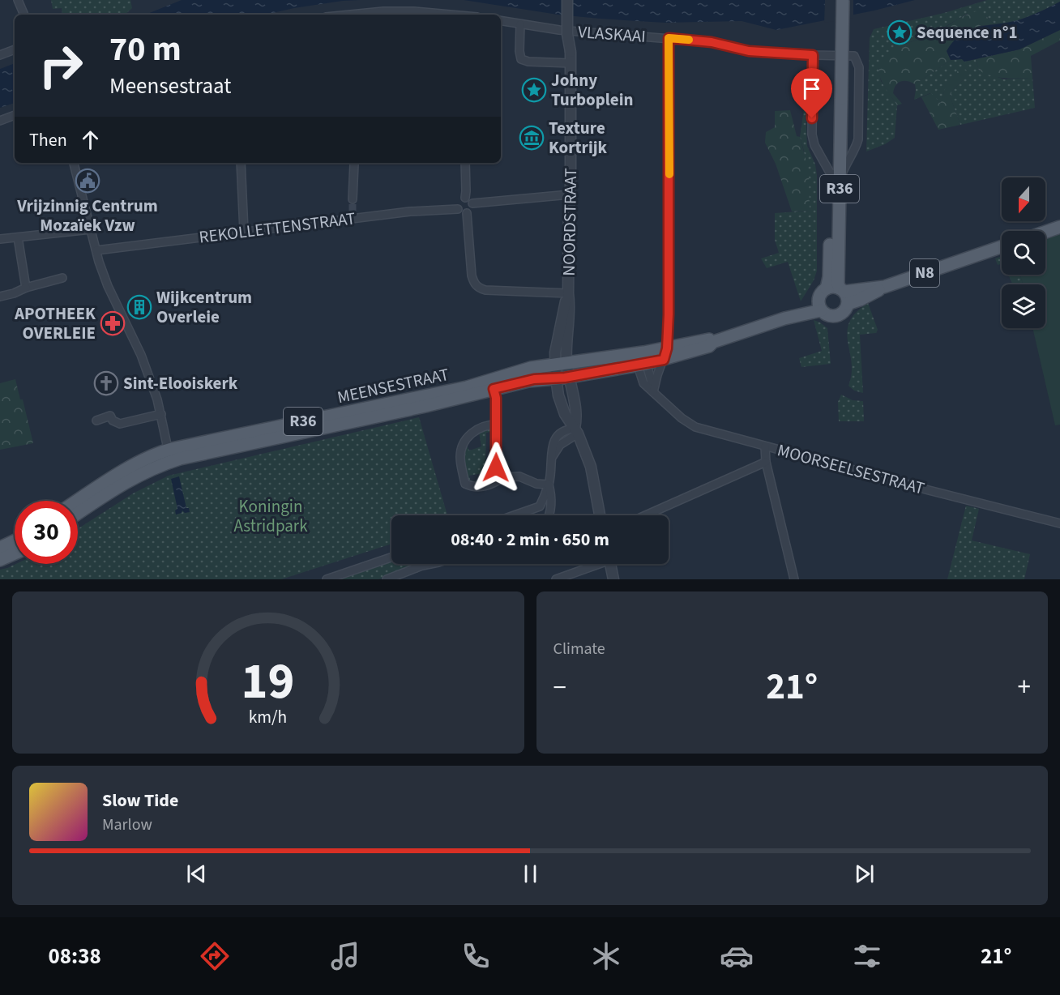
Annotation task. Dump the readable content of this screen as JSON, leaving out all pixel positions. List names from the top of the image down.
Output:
{
  "streets": {
    "main road": ["R36", "N8", "MEENSESTRAAT"],
    "street": [
      "VLASKAAI",
      "NOORDSTRAAT",
      "REKOLLETTENSTRAAT",
      "MOORSEELSESTRAAT"
    ]
  },
  "crossings": [
    ["VLASKAAI", "R36"],
    ["R36", "NOORDSTRAAT"],
    ["R36", "N8"],
    ["R36", "MEENSESTRAAT"],
    ["R36", "MOORSEELSESTRAAT"],
    ["NOORDSTRAAT", "MEENSESTRAAT"]
  ],
  "parks": ["Koningin Astridpark"],
  "places": {
    "place": ["Sequence n°1", "Johny Turboplein"],
    "museum": ["Texture Kortrijk"],
    "public building": ["Vrijzinnig Centrum Mozaïek Vzw"],
    "building": ["Wijkcentrum Overleie"],
    "pharmacy": ["APOTHEEK OVERLEIE"],
    "church": ["Sint-Elooiskerk"]
  },
  "north": "bottom",
  "page": {
    "turn": ["70 m", "Meensestraat"],
    "then": "Then",
    "limit": "30",
    "trip": "08:40 · 2 min · 650 m",
    "tile": "Climate",
    "heat": ["−", "21°", "+"],
    "song": ["Slow Tide", "Marlow"],
    "tabs": ["08:38", "21°"],
    "gauge": ["19", "km/h"]
  }
}
